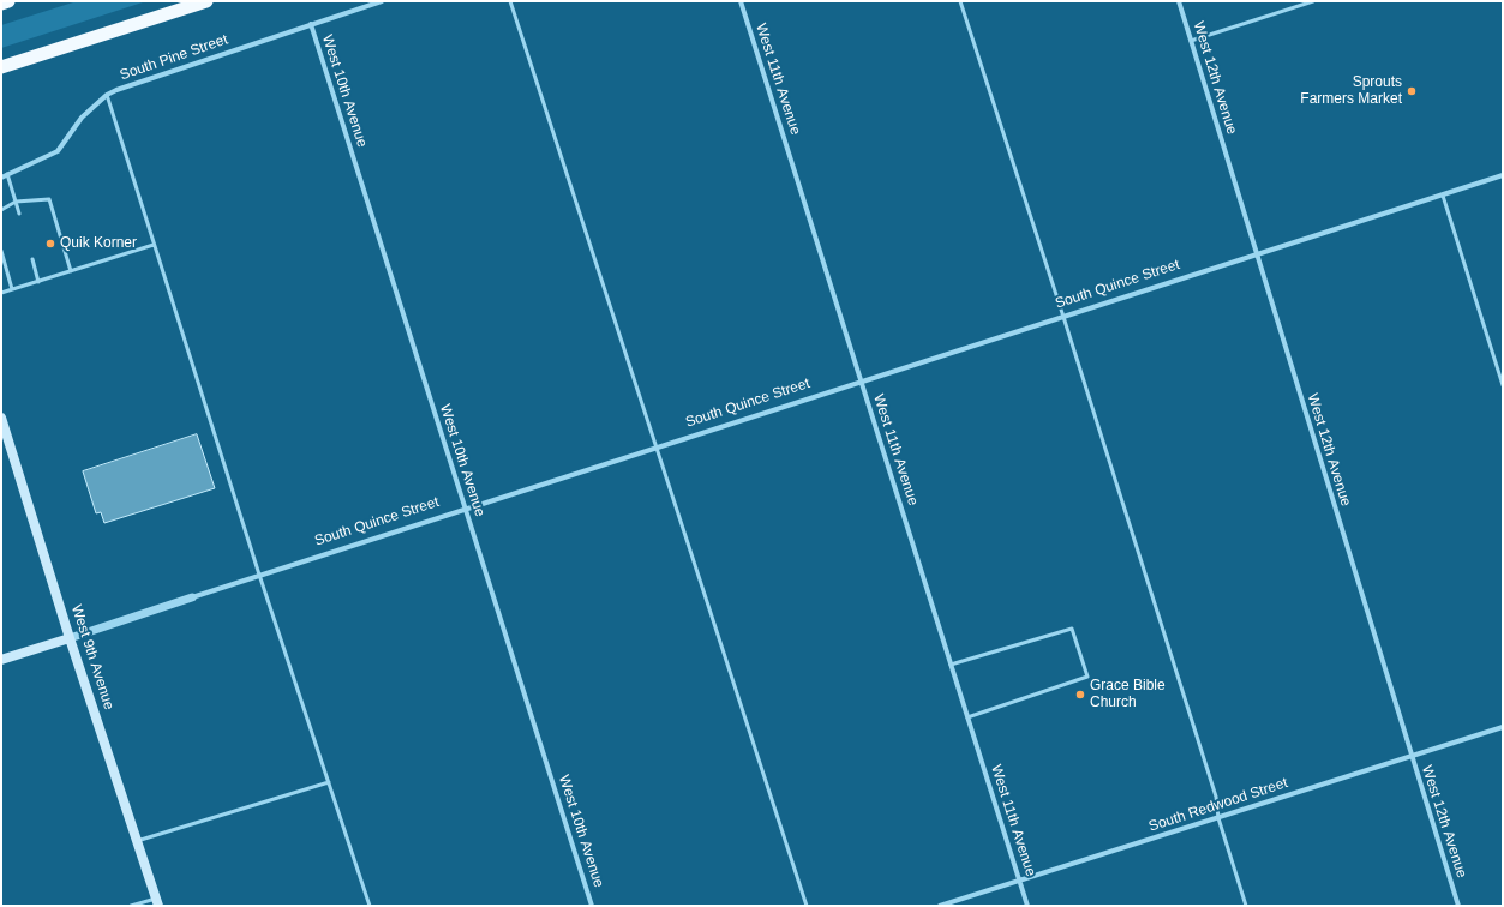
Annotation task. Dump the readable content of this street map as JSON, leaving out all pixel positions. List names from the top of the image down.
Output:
{
  "streets": {
    "main road": ["South Quince Street", "West 9th Avenue"],
    "street": [
      "South Pine Street",
      "West 12th Avenue",
      "West 11th Avenue",
      "West 10th Avenue",
      "South Redwood Street"
    ]
  },
  "crossings": [
    ["South Pine Street", "West 10th Avenue"],
    ["West 12th Avenue", "South Quince Street"],
    ["West 12th Avenue", "South Redwood Street"],
    ["West 11th Avenue", "South Quince Street"],
    ["West 11th Avenue", "South Redwood Street"],
    ["West 10th Avenue", "South Quince Street"],
    ["South Quince Street", "West 9th Avenue"]
  ],
  "places": ["Sprouts Farmers Market", "Quik Korner", "Grace Bible Church"]
}
